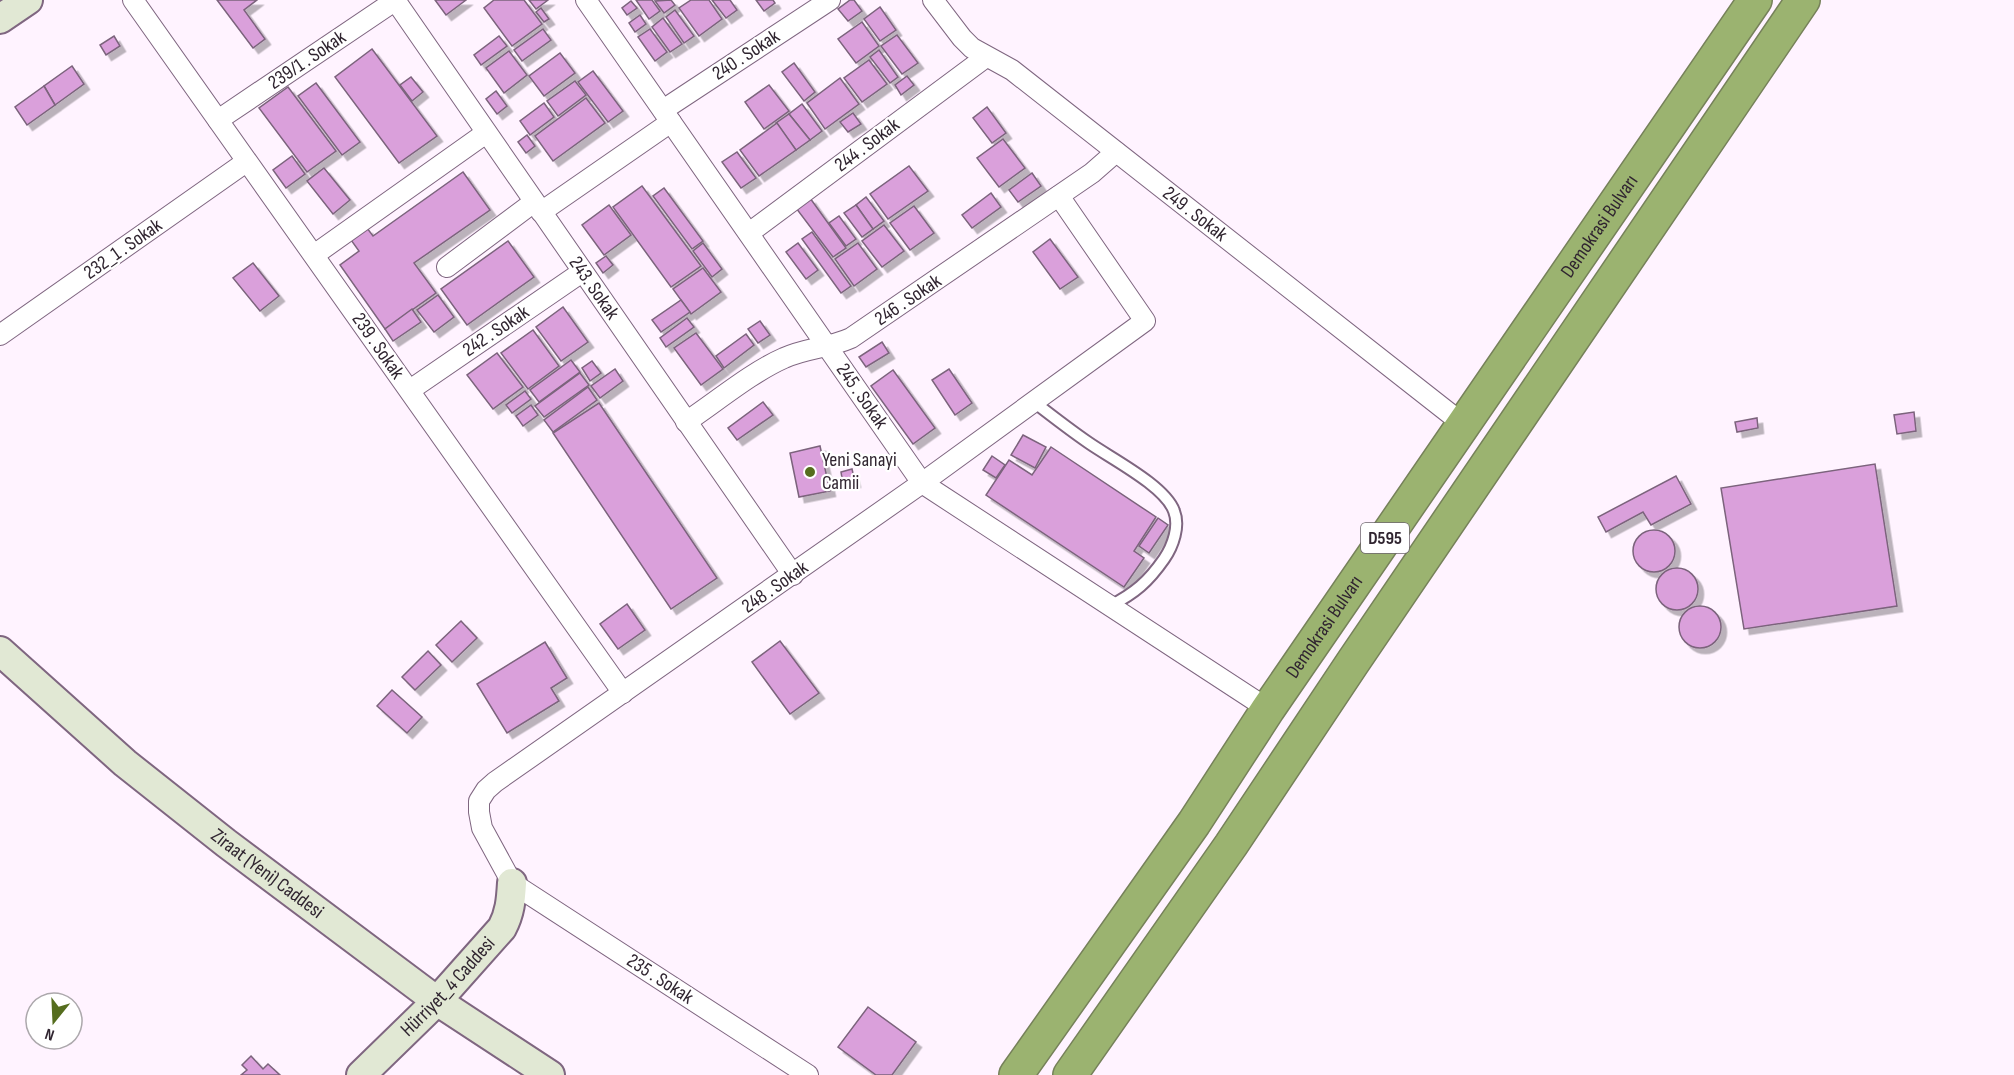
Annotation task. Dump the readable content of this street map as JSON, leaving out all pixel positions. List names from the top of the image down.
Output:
{
  "streets": {
    "highway": ["Demokrasi Bulvarı", "D595"],
    "street": [
      "240 . Sokak",
      "239/1 . Sokak",
      "244 . Sokak",
      "249 . Sokak",
      "232_1 . Sokak",
      "243. Sokak",
      "246 . Sokak",
      "242 . Sokak",
      "239 . Sokak",
      "245 . Sokak",
      "248 . Sokak",
      "Ziraat (Yeni) Caddesi",
      "235 . Sokak",
      "Hürriyet_4 Caddesi"
    ]
  },
  "crossings": [
    ["240 . Sokak", "243. Sokak"],
    ["240 . Sokak", "245 . Sokak"],
    ["239/1 . Sokak", "243. Sokak"],
    ["239/1 . Sokak", "239 . Sokak"],
    ["244 . Sokak", "249 . Sokak"],
    ["244 . Sokak", "245 . Sokak"],
    ["249 . Sokak", "Demokrasi Bulvarı"],
    ["249 . Sokak", "246 . Sokak"],
    ["Demokrasi Bulvarı", "245 . Sokak"],
    ["232_1 . Sokak", "239 . Sokak"],
    ["243. Sokak", "246 . Sokak"],
    ["243. Sokak", "242 . Sokak"],
    ["243. Sokak", "248 . Sokak"],
    ["246 . Sokak", "245 . Sokak"],
    ["246 . Sokak", "248 . Sokak"],
    ["242 . Sokak", "239 . Sokak"],
    ["239 . Sokak", "248 . Sokak"],
    ["245 . Sokak", "248 . Sokak"],
    ["248 . Sokak", "235 . Sokak"],
    ["248 . Sokak", "Hürriyet_4 Caddesi"],
    ["Ziraat (Yeni) Caddesi", "Hürriyet_4 Caddesi"],
    ["235 . Sokak", "Hürriyet_4 Caddesi"]
  ],
  "places": ["Yeni Sanayi Camii"],
  "north": "bottom"
}
